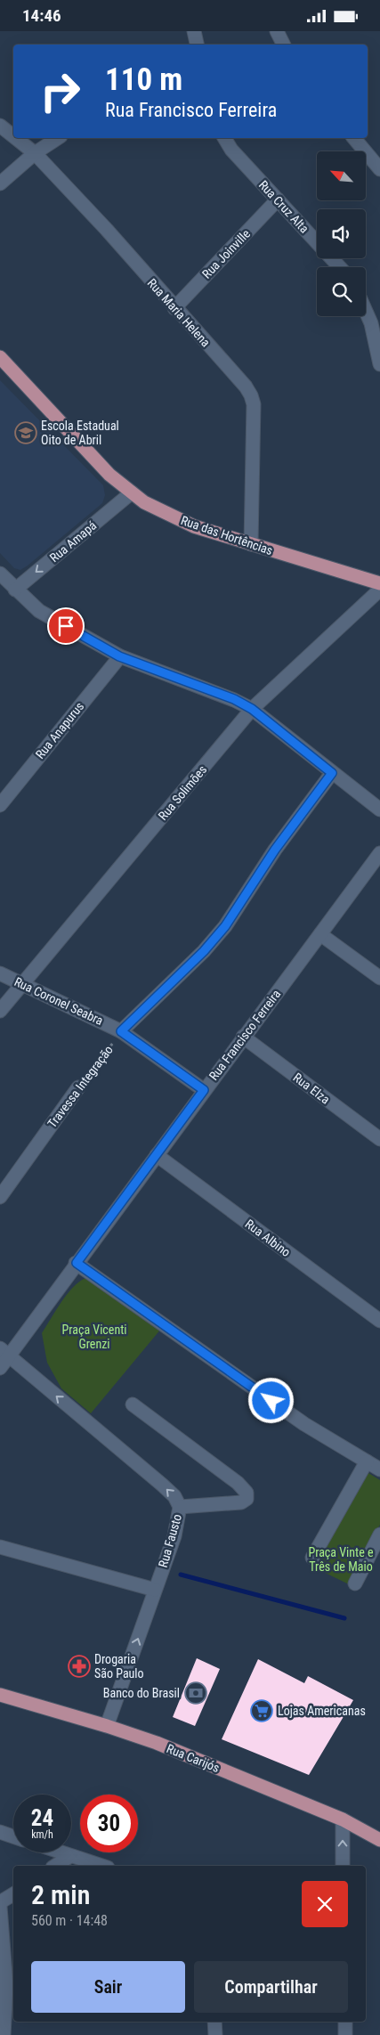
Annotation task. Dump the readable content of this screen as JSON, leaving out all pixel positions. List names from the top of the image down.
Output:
{
  "streets": {
    "main road": ["Rua das Hortências", "Rua Carijós"],
    "street": [
      "Rua Cruz Alta",
      "Rua Joinville",
      "Rua Maria Helena",
      "Rua Amapá",
      "Rua Anapurus",
      "Rua Solimões",
      "Rua Coronel Seabra",
      "Rua Francisco Ferreira",
      "Travessa Integração",
      "Rua Elza",
      "Rua Albino",
      "Rua Fausto"
    ]
  },
  "crossings": [
    ["Rua Cruz Alta", "Rua Joinville"],
    ["Rua Joinville", "Rua Maria Helena"],
    ["Rua Maria Helena", "Rua das Hortências"],
    ["Rua das Hortências", "Rua Amapá"],
    ["Rua Solimões", "Rua Coronel Seabra"],
    ["Rua Coronel Seabra", "Rua Francisco Ferreira"],
    ["Rua Coronel Seabra", "Travessa Integração"],
    ["Rua Francisco Ferreira", "Rua Elza"],
    ["Rua Francisco Ferreira", "Rua Albino"],
    ["Rua Francisco Ferreira", "Rua Fausto"],
    ["Rua Fausto", "Rua Carijós"]
  ],
  "one_way": ["Rua Amapá", "Rua Fausto"],
  "parks": ["Praça Vicenti Grenzi", "Praça Vinte e Três de Maio"],
  "places": {
    "school or university": ["Escola Estadual Oito de Abril"],
    "pharmacy": ["Drogaria São Paulo"],
    "bank": ["Banco do Brasil"],
    "supermarket": ["Lojas Americanas"]
  },
  "north": "top left",
  "page": {
    "status": "14:46",
    "turn": ["110 m", "Rua Francisco Ferreira"],
    "speed": "24 km/h",
    "limit": "30",
    "heading": ["2 min", "560 m · 14:48"],
    "buttons": ["Sair", "Compartilhar"]
  }
}
